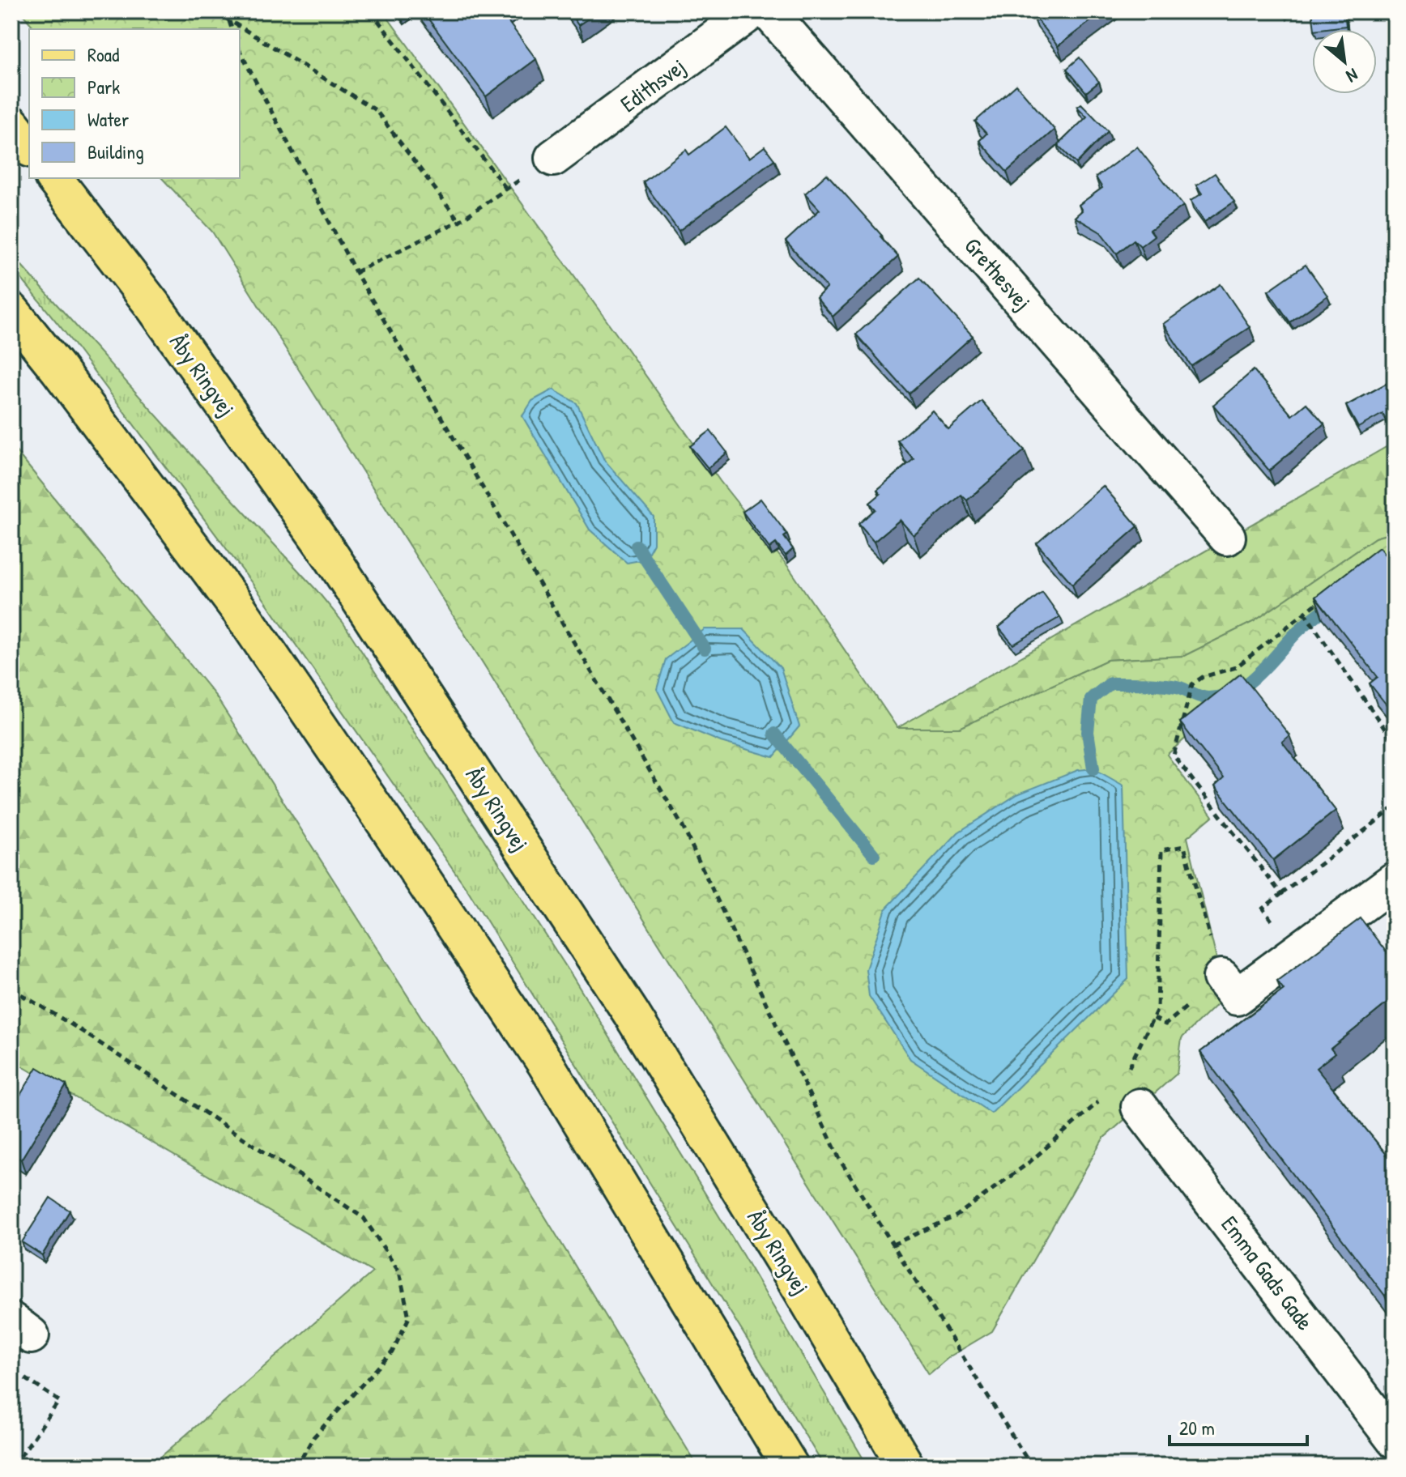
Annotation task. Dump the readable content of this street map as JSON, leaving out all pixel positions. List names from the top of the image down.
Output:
{
  "streets": {
    "main road": ["Åby Ringvej"],
    "street": ["Edithsvej", "Grethesvej", "Emma Gads Gade"]
  },
  "legend": [
    "Road",
    "Park",
    "Water",
    "Building"
  ],
  "scale_bar": "20 m",
  "north": "bottom right"
}
